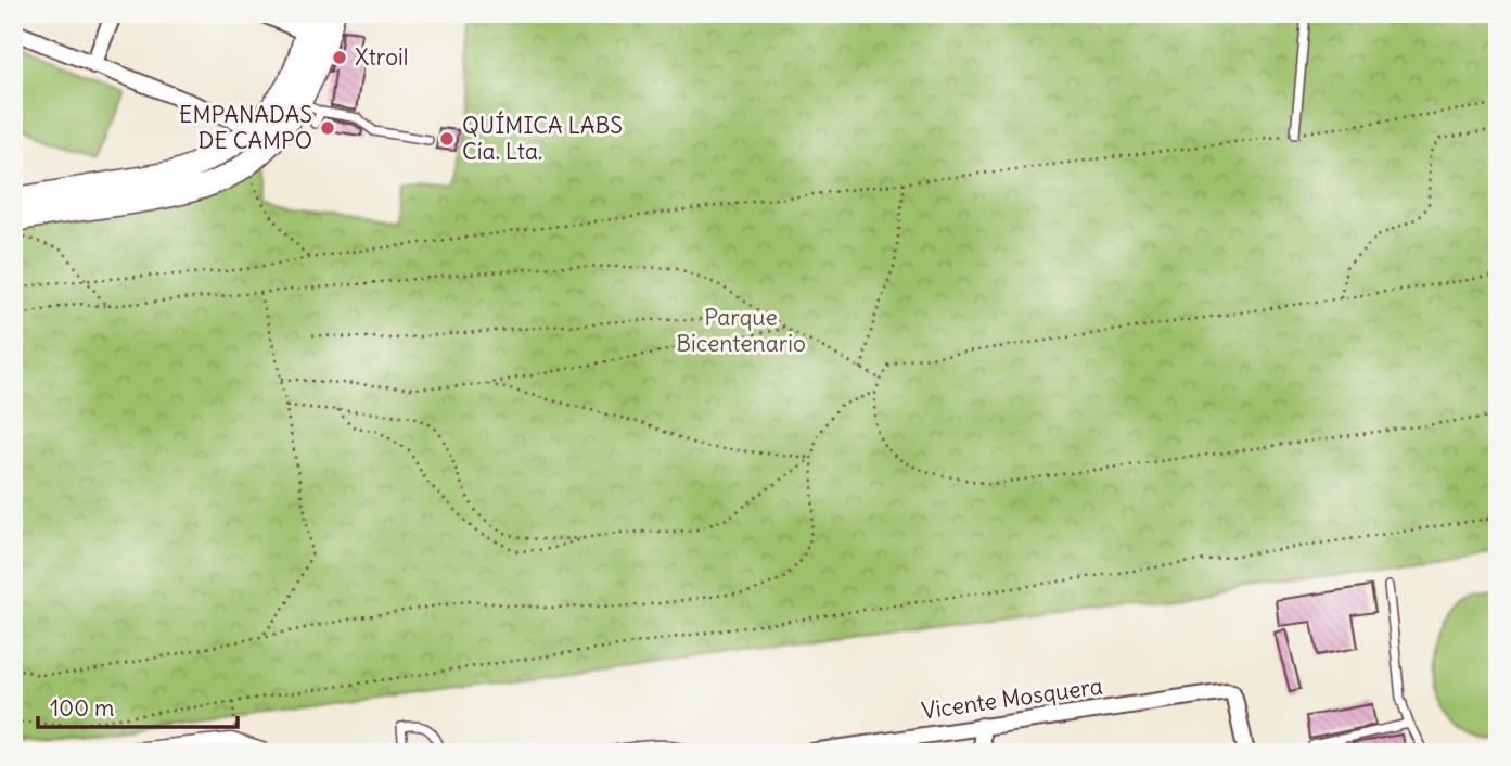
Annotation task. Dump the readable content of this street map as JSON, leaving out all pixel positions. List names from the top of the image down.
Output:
{
  "streets": {
    "street": ["Vicente Mosquera"]
  },
  "parks": ["Parque Bicentenario"],
  "places": ["Xtroil", "EMPANADAS DE CAMPO", "QUÍMICA LABS Cía. Lta."],
  "scale_bar": "100 m"
}
